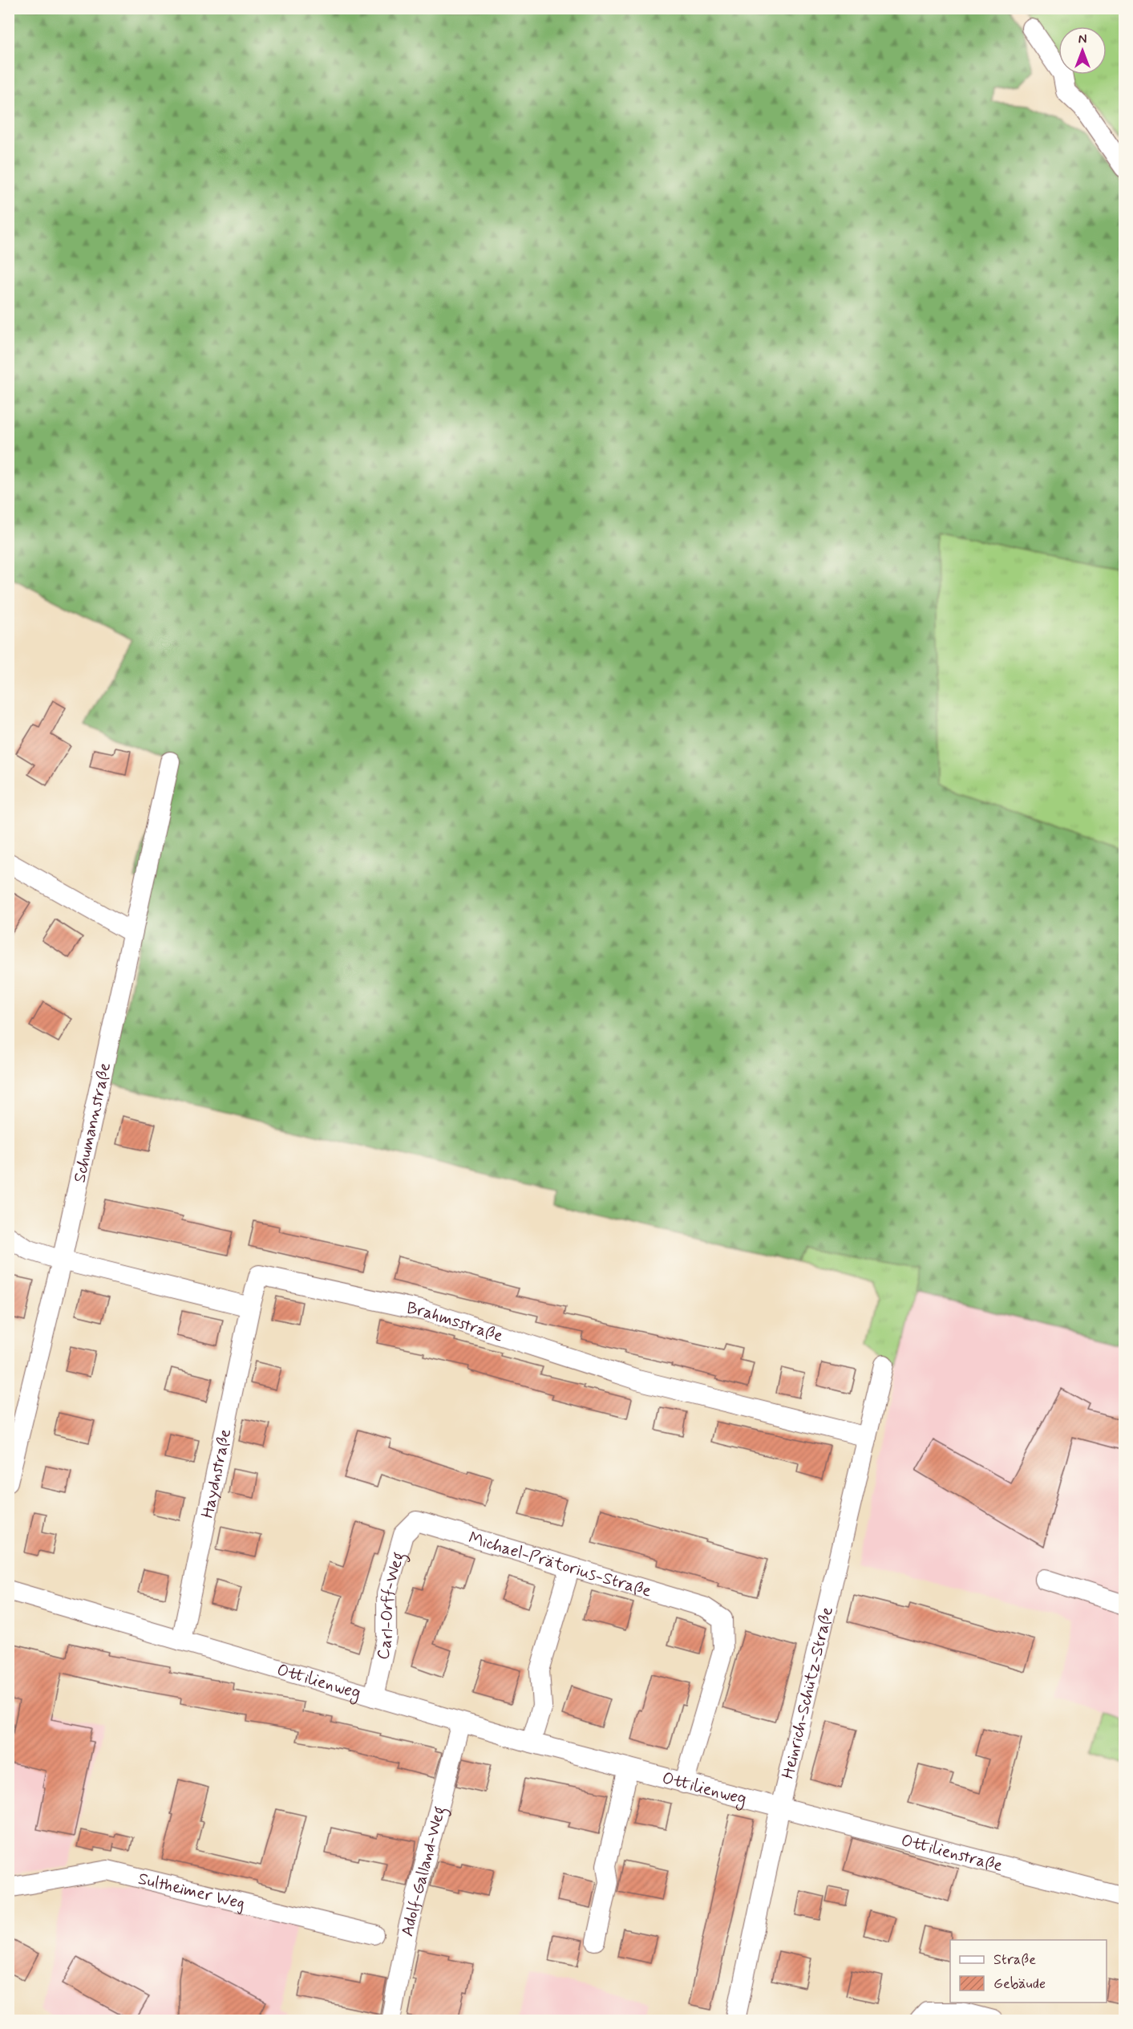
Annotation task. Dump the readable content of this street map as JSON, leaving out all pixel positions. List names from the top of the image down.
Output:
{
  "streets": {
    "street": [
      "Schumannstraße",
      "Brahmsstraße",
      "Haydnstraße",
      "Michael-Prätorius-Straße",
      "Carl-Orff-Weg",
      "Ottilienweg",
      "Heinrich-Schütz-Straße",
      "Ottilienstraße",
      "Adolf-Galland-Weg",
      "Sultheimer Weg"
    ]
  },
  "crossings": [
    ["Brahmsstraße", "Haydnstraße"],
    ["Brahmsstraße", "Heinrich-Schütz-Straße"],
    ["Haydnstraße", "Ottilienweg"],
    ["Michael-Prätorius-Straße", "Carl-Orff-Weg"],
    ["Michael-Prätorius-Straße", "Ottilienweg"],
    ["Carl-Orff-Weg", "Ottilienweg"],
    ["Ottilienweg", "Heinrich-Schütz-Straße"],
    ["Ottilienweg", "Ottilienstraße"],
    ["Ottilienweg", "Adolf-Galland-Weg"],
    ["Heinrich-Schütz-Straße", "Ottilienstraße"]
  ],
  "legend": ["Straße", "Gebäude"],
  "north": "top"
}
